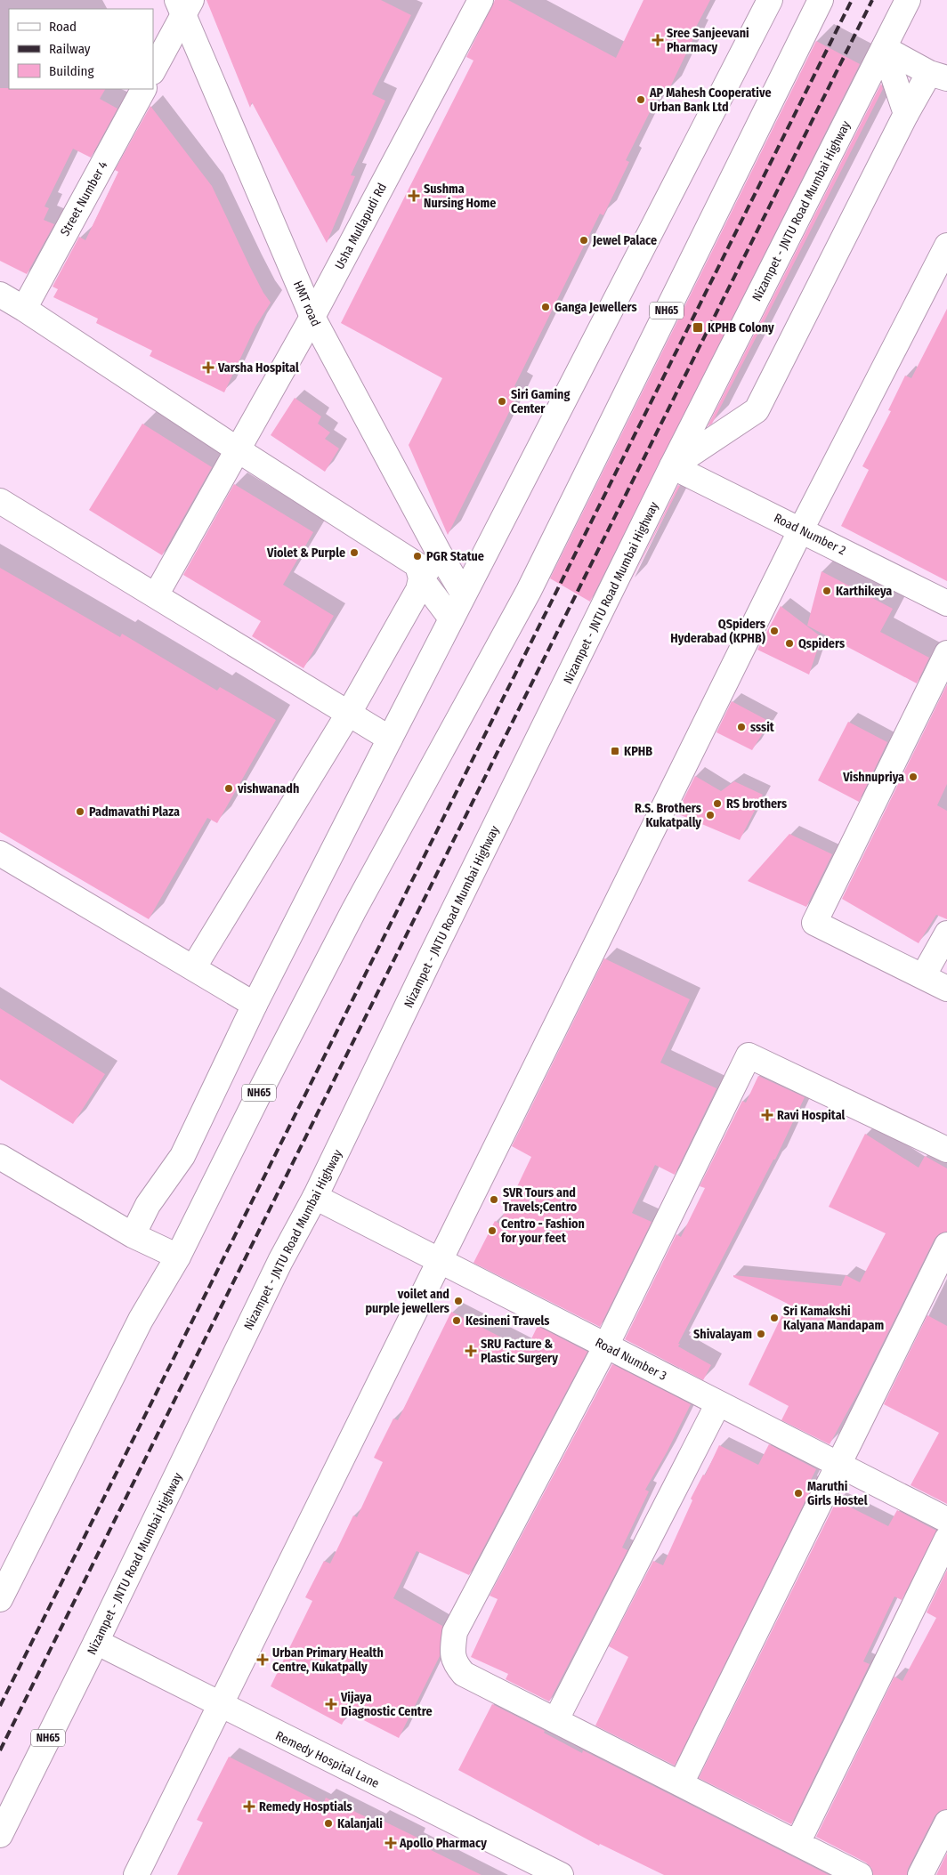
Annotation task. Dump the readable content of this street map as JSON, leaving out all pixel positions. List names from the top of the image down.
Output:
{
  "streets": {
    "main road": [
      "Street Number 4",
      "Nizampet - JNTU Road Mumbai Highway",
      "Usha Mullapudi Rd",
      "HMT road",
      "NH65",
      "Road Number 2",
      "Road Number 3",
      "Remedy Hospital Lane"
    ]
  },
  "crossings": [
    ["Nizampet - JNTU Road Mumbai Highway", "Road Number 2"],
    ["Nizampet - JNTU Road Mumbai Highway", "Road Number 3"],
    ["Nizampet - JNTU Road Mumbai Highway", "Remedy Hospital Lane"],
    ["Usha Mullapudi Rd", "HMT road"]
  ],
  "places": {
    "health": [
      "Sree Sanjeevani Pharmacy",
      "Sushma Nursing Home",
      "Varsha Hospital",
      "Ravi Hospital",
      "SRU Facture & Plastic Surgery",
      "Urban Primary Health Centre, Kukatpally",
      "Vijaya Diagnostic Centre",
      "Remedy Hosptials",
      "Apollo Pharmacy"
    ],
    "other": [
      "AP Mahesh Cooperative Urban Bank Ltd",
      "Jewel Palace",
      "Ganga Jewellers",
      "Siri Gaming Center",
      "Violet & Purple",
      "PGR Statue",
      "Karthikeya",
      "QSpiders Hyderabad (KPHB)",
      "Qspiders",
      "sssit",
      "Vishnupriya",
      "vishwanadh",
      "RS brothers",
      "Padmavathi Plaza",
      "R.S. Brothers Kukatpally",
      "SVR Tours and Travels;Centro",
      "Centro - Fashion for your feet",
      "voilet and purple jewellers",
      "Sri Kamakshi Kalyana Mandapam",
      "Kesineni Travels",
      "Shivalayam",
      "Maruthi Girls Hostel",
      "Kalanjali"
    ],
    "transit": ["KPHB Colony", "KPHB"]
  },
  "legend": ["Road", "Railway", "Building"]
}
